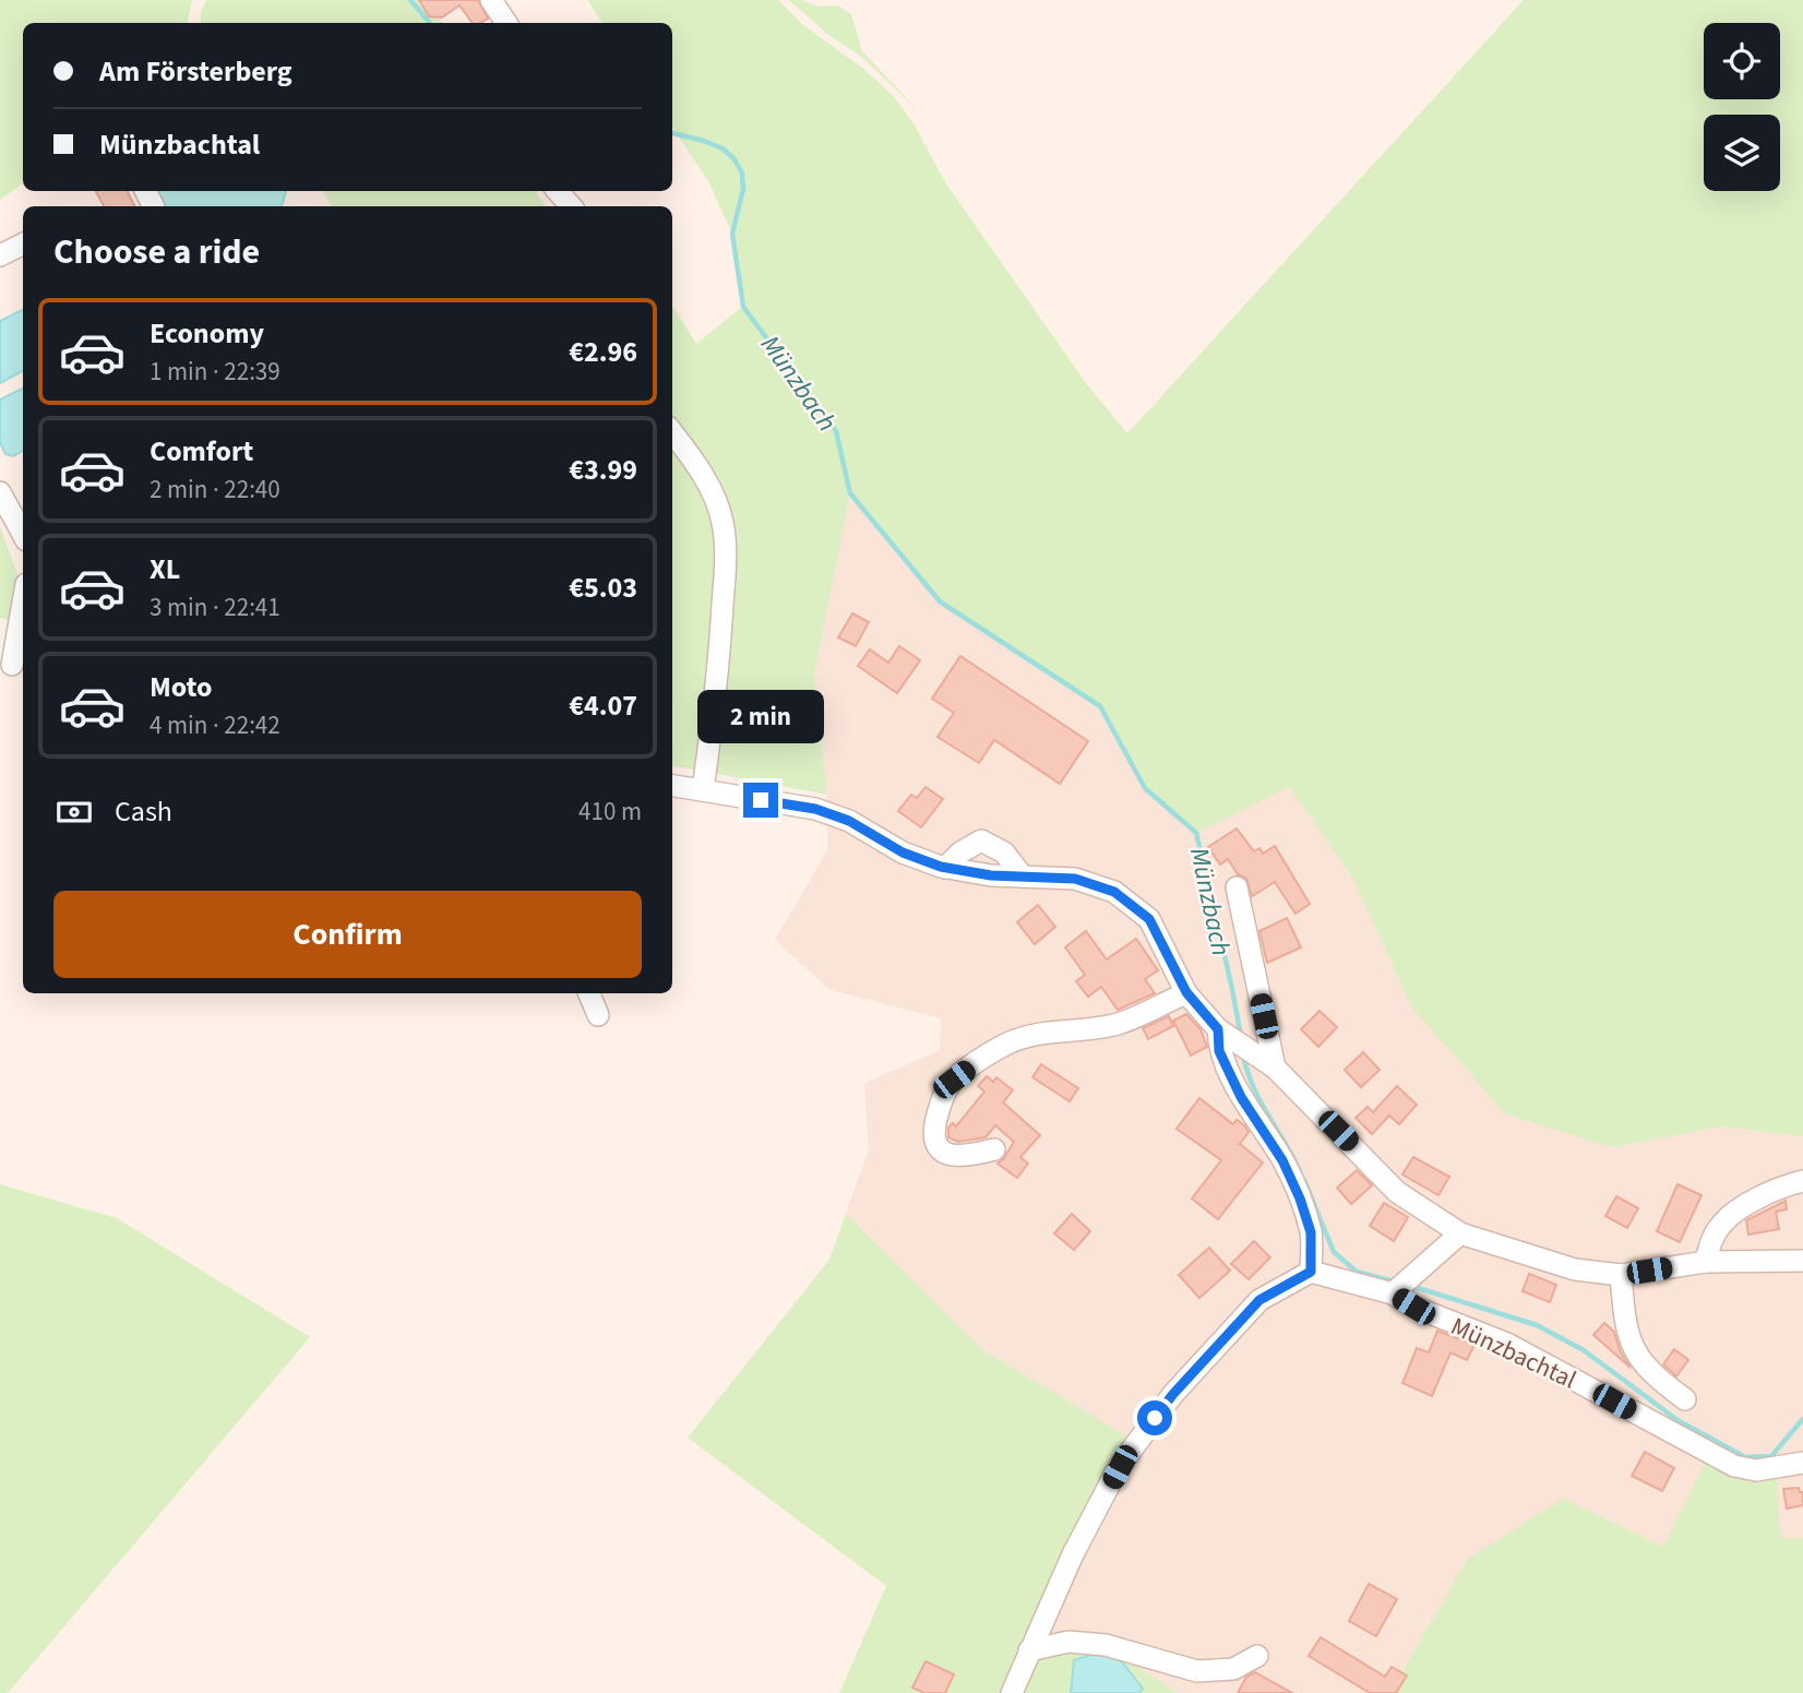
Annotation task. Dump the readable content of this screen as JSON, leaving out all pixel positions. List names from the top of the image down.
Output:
{
  "streets": {
    "street": ["Münzbachtal"]
  },
  "water": ["Münzbach"],
  "page": {
    "banner": ["Am Försterberg", "Münzbachtal"],
    "heading": "Choose a ride",
    "list": [
      {
        "name": "Economy",
        "note": "1 min · 22:39",
        "value": "€2.96"
      },
      {
        "name": "Comfort",
        "note": "2 min · 22:40",
        "value": "€3.99"
      },
      {
        "name": "XL",
        "note": "3 min · 22:41",
        "value": "€5.03"
      },
      {
        "name": "Moto",
        "note": "4 min · 22:42",
        "value": "€4.07"
      }
    ],
    "bubble": "2 min",
    "pay": ["Cash", "410 m"],
    "buttons": "Confirm"
  }
}
